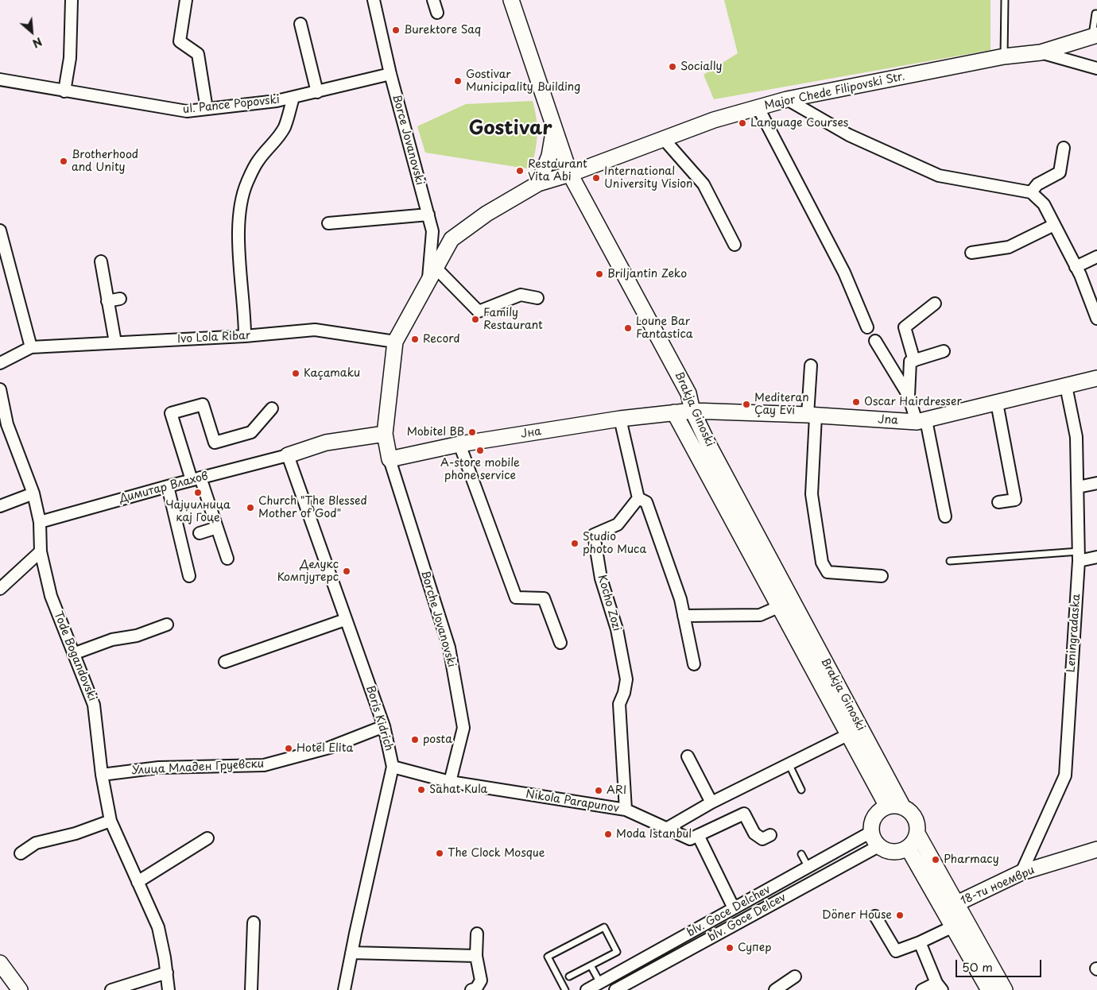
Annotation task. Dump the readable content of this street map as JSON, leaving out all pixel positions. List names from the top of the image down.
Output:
{
  "streets": {
    "street": [
      "Major Chede Filipovski Str.",
      "ul. Pance Popovski",
      "Borce Jovanovski",
      "Ivo Lola Ribar",
      "Brakja Ginoski",
      "Jna",
      "Јна",
      "Димитар Влахов",
      "Kocho Zozi",
      "Borche Jovanovski",
      "Leningradaska",
      "Tode Bogandovski",
      "Boris Kidrich",
      "Улица Младен Груевски",
      "Nikola Parapunov",
      "18-ти ноември",
      "blv. Goce Delchev",
      "blv. Goce Delcev"
    ]
  },
  "crossings": [
    ["Major Chede Filipovski Str.", "Borce Jovanovski"],
    ["Major Chede Filipovski Str.", "Ivo Lola Ribar"],
    ["Major Chede Filipovski Str.", "Brakja Ginoski"],
    ["Major Chede Filipovski Str.", "Јна"],
    ["Major Chede Filipovski Str.", "Borche Jovanovski"],
    ["ul. Pance Popovski", "Borce Jovanovski"],
    ["Brakja Ginoski", "Jna"],
    ["Brakja Ginoski", "Јна"],
    ["Brakja Ginoski", "18-ти ноември"],
    ["Brakja Ginoski", "blv. Goce Delchev"],
    ["Brakja Ginoski", "blv. Goce Delcev"],
    ["Jna", "Јна"],
    ["Jna", "Leningradaska"],
    ["Јна", "Borche Jovanovski"],
    ["Димитар Влахов", "Tode Bogandovski"],
    ["Димитар Влахов", "Boris Kidrich"],
    ["Kocho Zozi", "Nikola Parapunov"],
    ["Borche Jovanovski", "Nikola Parapunov"],
    ["Leningradaska", "18-ти ноември"],
    ["Tode Bogandovski", "Улица Младен Груевски"],
    ["Boris Kidrich", "Улица Младен Груевски"],
    ["Boris Kidrich", "Nikola Parapunov"],
    ["blv. Goce Delchev", "blv. Goce Delcev"]
  ],
  "districts": ["Gostivar"],
  "places": [
    "Burektore Saq",
    "Socially",
    "Gostivar Municipality Building",
    "Language Courses",
    "Brotherhood and Unity",
    "Restaurant Vita Abi",
    "International University Vision",
    "Briljantin Zeko",
    "Family Restaurant",
    "Loune Bar Fantastica",
    "Record",
    "Kaçamaku",
    "Oscar Hairdresser",
    "Mediteran Çay Evi",
    "Mobitel BB",
    "A-store mobile phone service",
    "Чајџилница кај Гоце",
    "Church \"Тhe Blessed Mother of God\"",
    "Studio photo Muca",
    "Делукс Компјутерс",
    "posta",
    "Hotel Elita",
    "Sahat Kula",
    "ARI",
    "Moda Istanbul",
    "The Clock Mosque",
    "Pharmacy",
    "Döner House",
    "Супер"
  ],
  "scale_bar": "50 m",
  "north": "bottom right"
}
